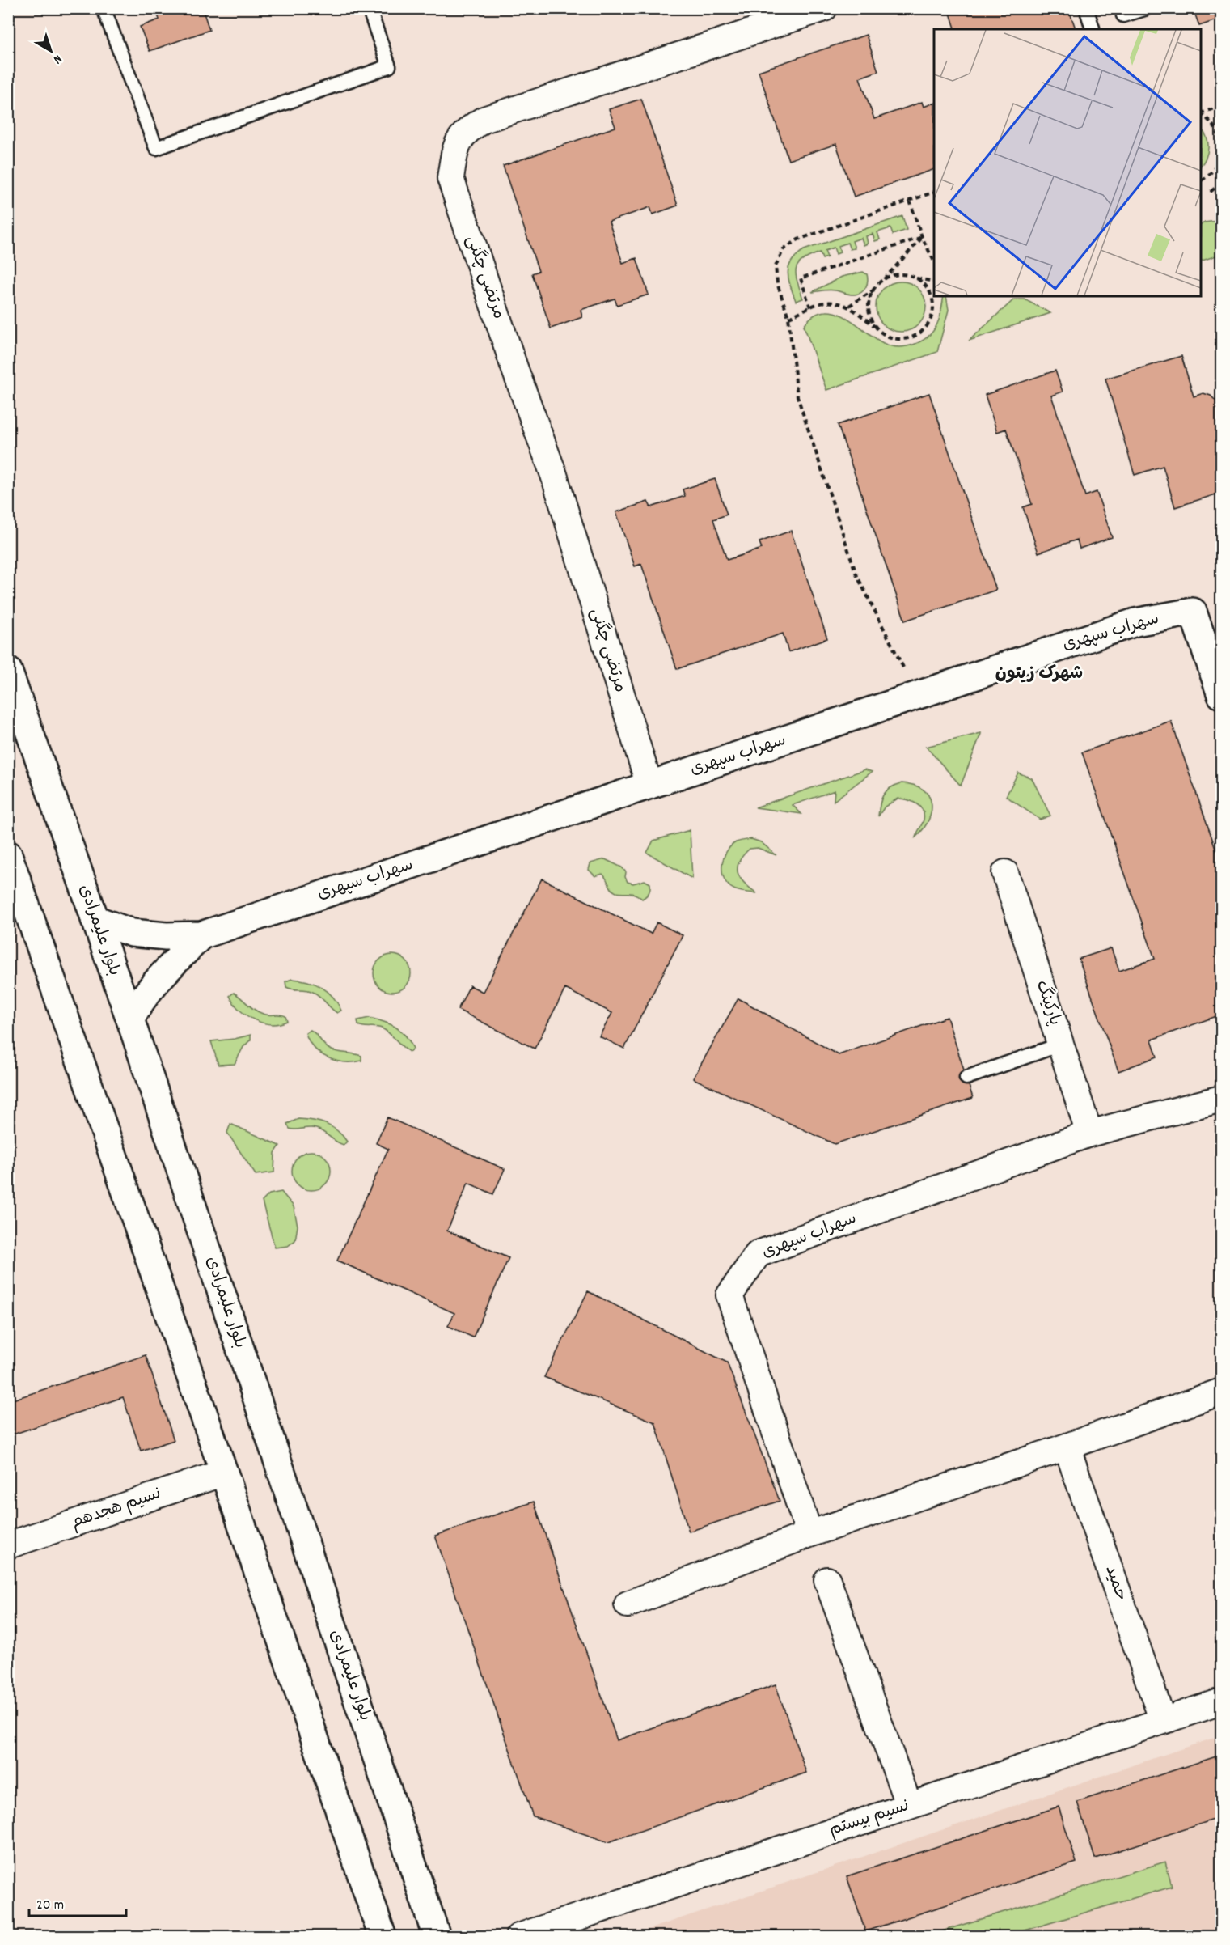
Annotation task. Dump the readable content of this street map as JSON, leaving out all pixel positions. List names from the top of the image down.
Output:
{
  "streets": {
    "main road": ["سهراب سپهری", "بلوار علیمرادی"],
    "street": [
      "مرتضی چگنی",
      "پارکینگ",
      "نسیم هجدهم",
      "حمید",
      "نسیم بیستم"
    ]
  },
  "crossings": [
    ["مرتضی چگنی", "سهراب سپهری"],
    ["سهراب سپهری", "بلوار علیمرادی"],
    ["سهراب سپهری", "پارکینگ"],
    ["حمید", "نسیم بیستم"]
  ],
  "districts": ["شهرک زیتون"],
  "scale_bar": "20 m",
  "north": "bottom right"
}
